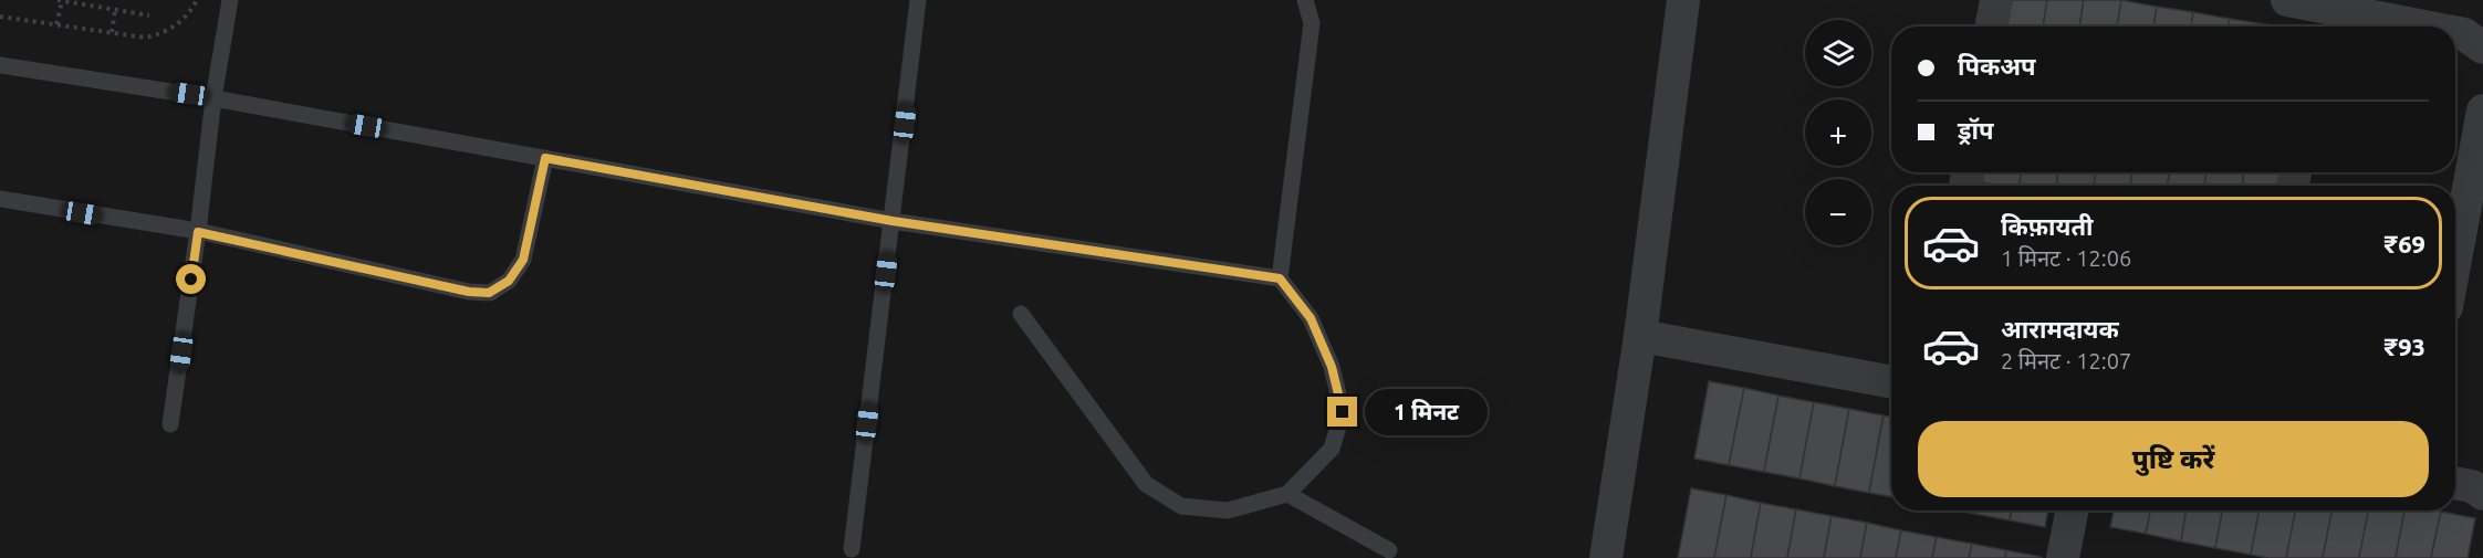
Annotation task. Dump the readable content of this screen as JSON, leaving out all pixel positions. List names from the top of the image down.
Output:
{
  "page": {
    "map_buttons": ["+", "−"],
    "banner": ["पिकअप", "ड्रॉप"],
    "list": [
      {
        "name": "किफ़ायती",
        "note": "1 मिनट · 12:06",
        "value": "₹69"
      },
      {
        "name": "आरामदायक",
        "note": "2 मिनट · 12:07",
        "value": "₹93"
      }
    ],
    "bubble": "1 मिनट",
    "buttons": "पुष्टि करें"
  }
}
